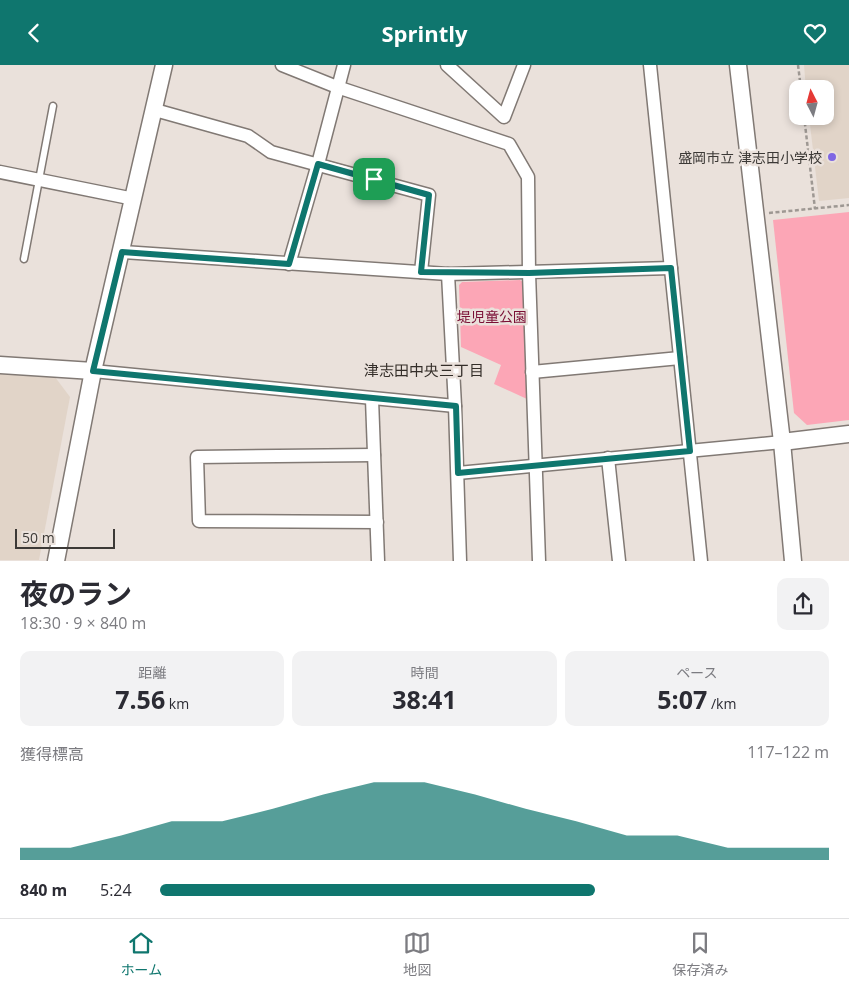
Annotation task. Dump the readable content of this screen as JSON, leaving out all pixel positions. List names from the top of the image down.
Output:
{
  "districts": ["津志田中央三丁目"],
  "parks": ["堤児童公園"],
  "places": ["盛岡市立 津志田小学校"],
  "scale_bar": "50 m",
  "north": "top",
  "page": {
    "header": "Sprintly",
    "scale": "50 m",
    "heading": ["夜のラン", "18:30 · 9 × 840 m"],
    "stats": [
      ["距離", "7.56 km"],
      ["時間", "38:41"],
      ["ペース", "5:07 /km"]
    ],
    "chart": ["獲得標高", "117–122 m"],
    "list": [
      {
        "name": "840 m",
        "note": "5:24"
      }
    ],
    "tabs": ["ホーム", "地図", "保存済み"]
  }
}
